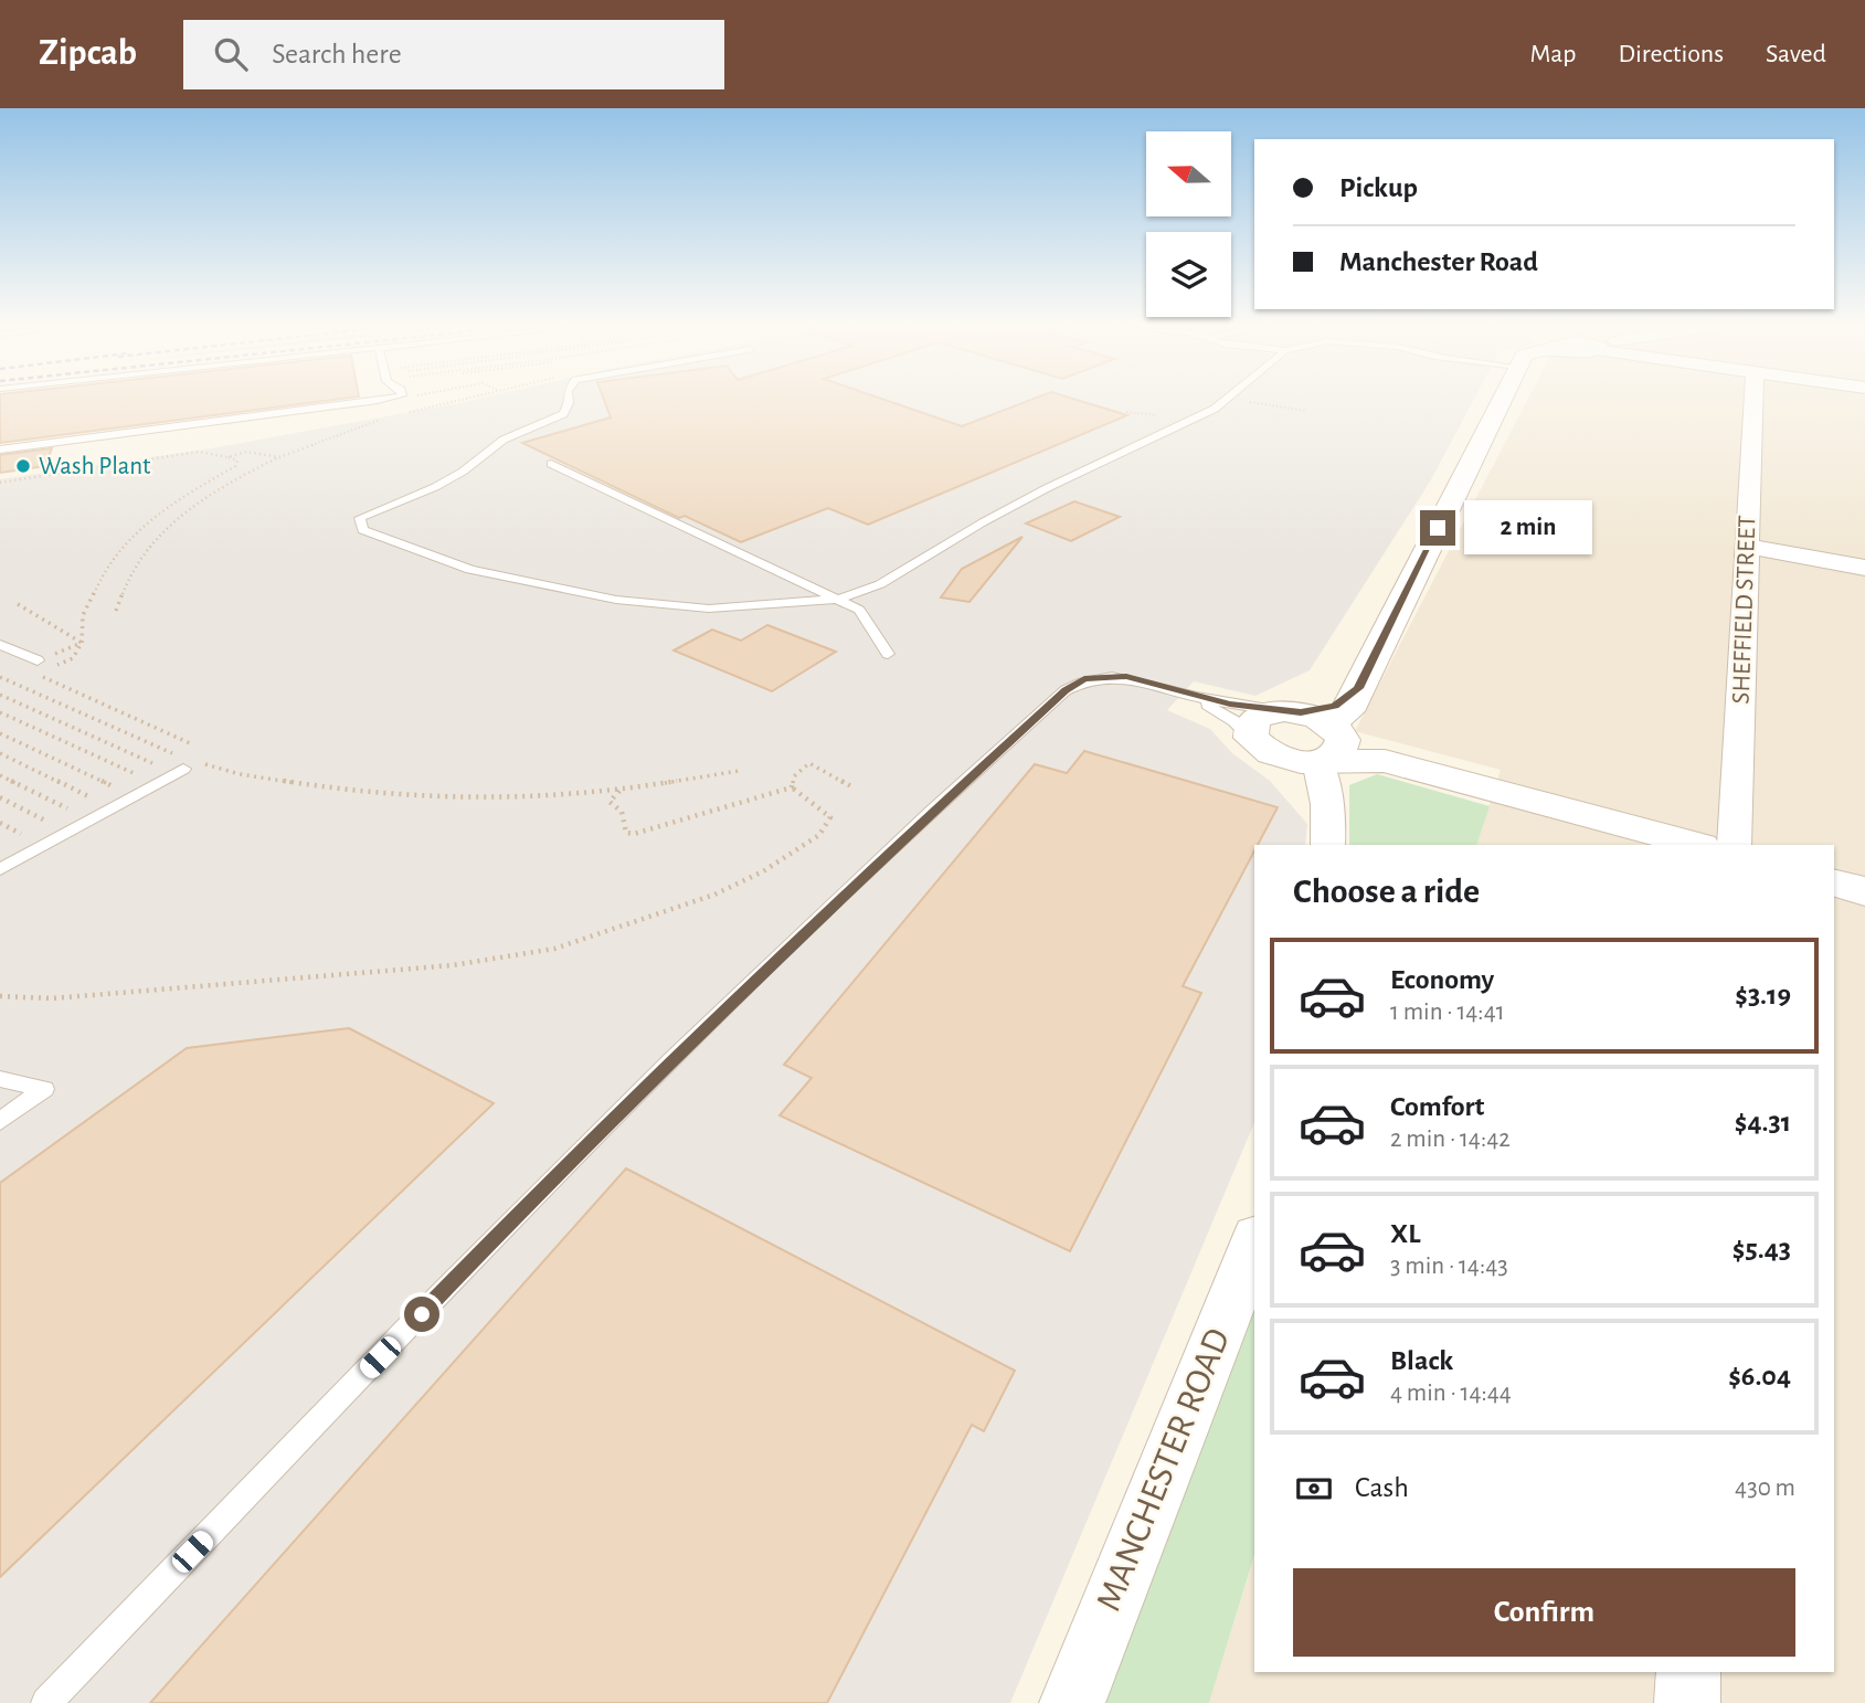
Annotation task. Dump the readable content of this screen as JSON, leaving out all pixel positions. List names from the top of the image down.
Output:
{
  "streets": {
    "street": ["SHEFFIELD STREET", "MANCHESTER ROAD"]
  },
  "places": ["Wash Plant"],
  "north": "left",
  "page": {
    "header": "Zipcab",
    "search": "Search here",
    "nav": ["Map", "Directions", "Saved"],
    "banner": ["Pickup", "Manchester Road"],
    "bubble": "2 min",
    "heading": "Choose a ride",
    "list": [
      {
        "name": "Economy",
        "note": "1 min · 14:41",
        "value": "$3.19"
      },
      {
        "name": "Comfort",
        "note": "2 min · 14:42",
        "value": "$4.31"
      },
      {
        "name": "XL",
        "note": "3 min · 14:43",
        "value": "$5.43"
      },
      {
        "name": "Black",
        "note": "4 min · 14:44",
        "value": "$6.04"
      }
    ],
    "pay": ["Cash", "430 m"],
    "buttons": "Confirm"
  }
}
